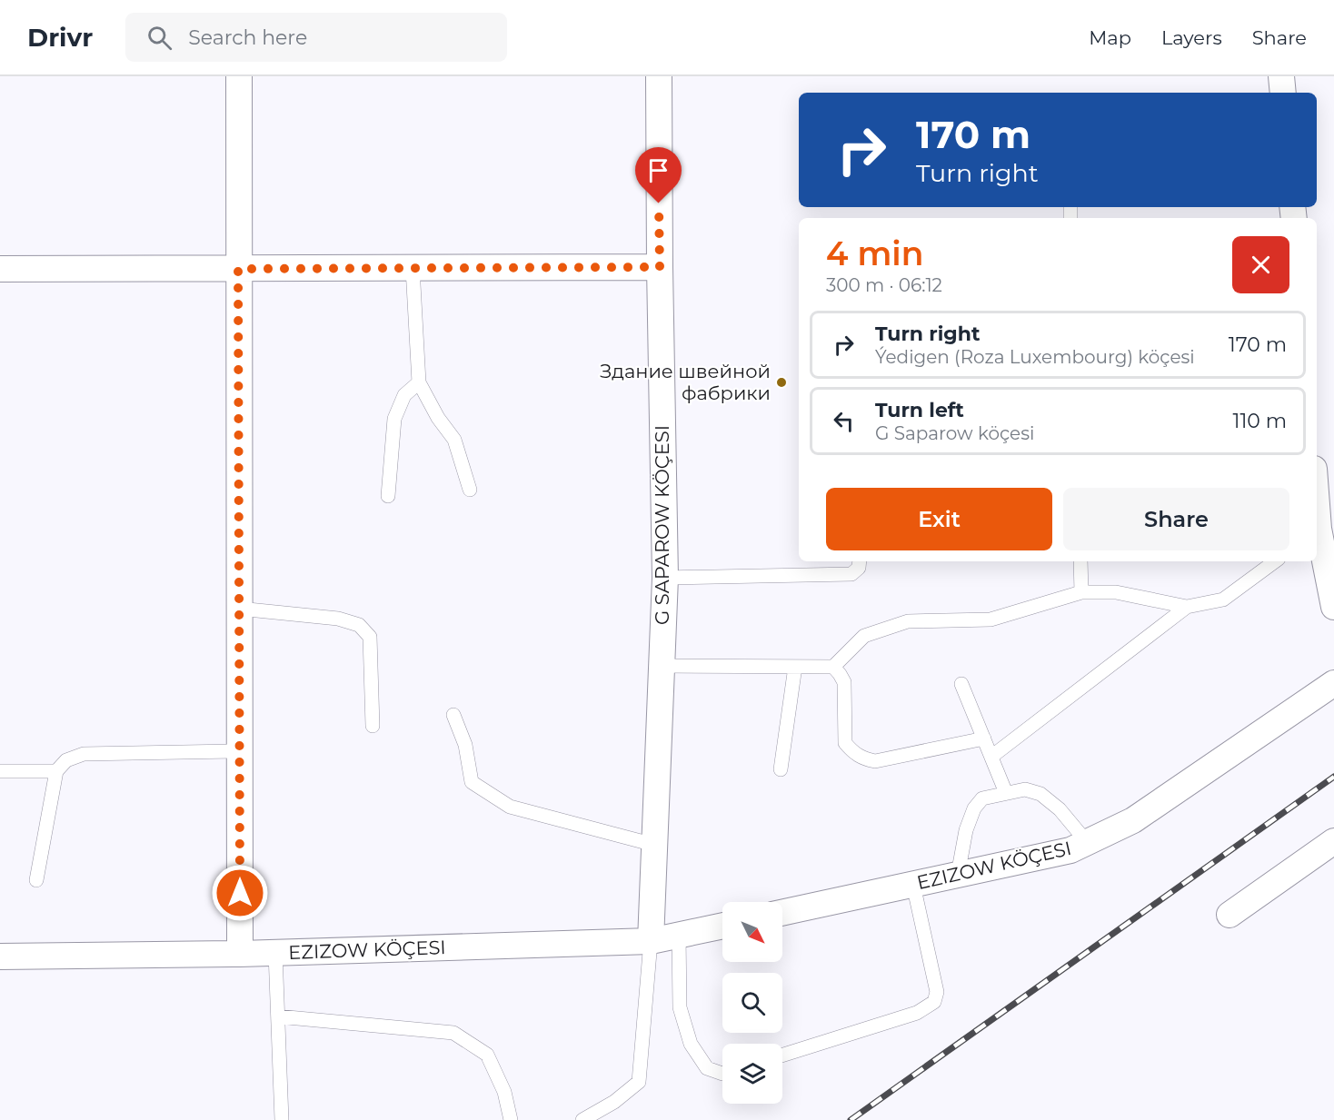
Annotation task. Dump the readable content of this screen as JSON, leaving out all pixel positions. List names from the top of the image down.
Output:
{
  "streets": {
    "street": ["G SAPAROW KÖÇESI", "EZIZOW KÖÇESI"]
  },
  "crossings": [
    ["G SAPAROW KÖÇESI", "EZIZOW KÖÇESI"]
  ],
  "places": ["Здание швейной фабрики"],
  "north": "bottom right",
  "page": {
    "header": "Drivr",
    "search": "Search here",
    "nav": ["Map", "Layers", "Share"],
    "turn": ["170 m", "Turn right"],
    "heading": ["4 min", "300 m · 06:12"],
    "list": [
      {
        "name": "Turn right",
        "note": "Ýedigen (Roza Luxembourg) köçesi",
        "value": "170 m"
      },
      {
        "name": "Turn left",
        "note": "G Saparow köçesi",
        "value": "110 m"
      }
    ],
    "buttons": ["Exit", "Share"]
  }
}
